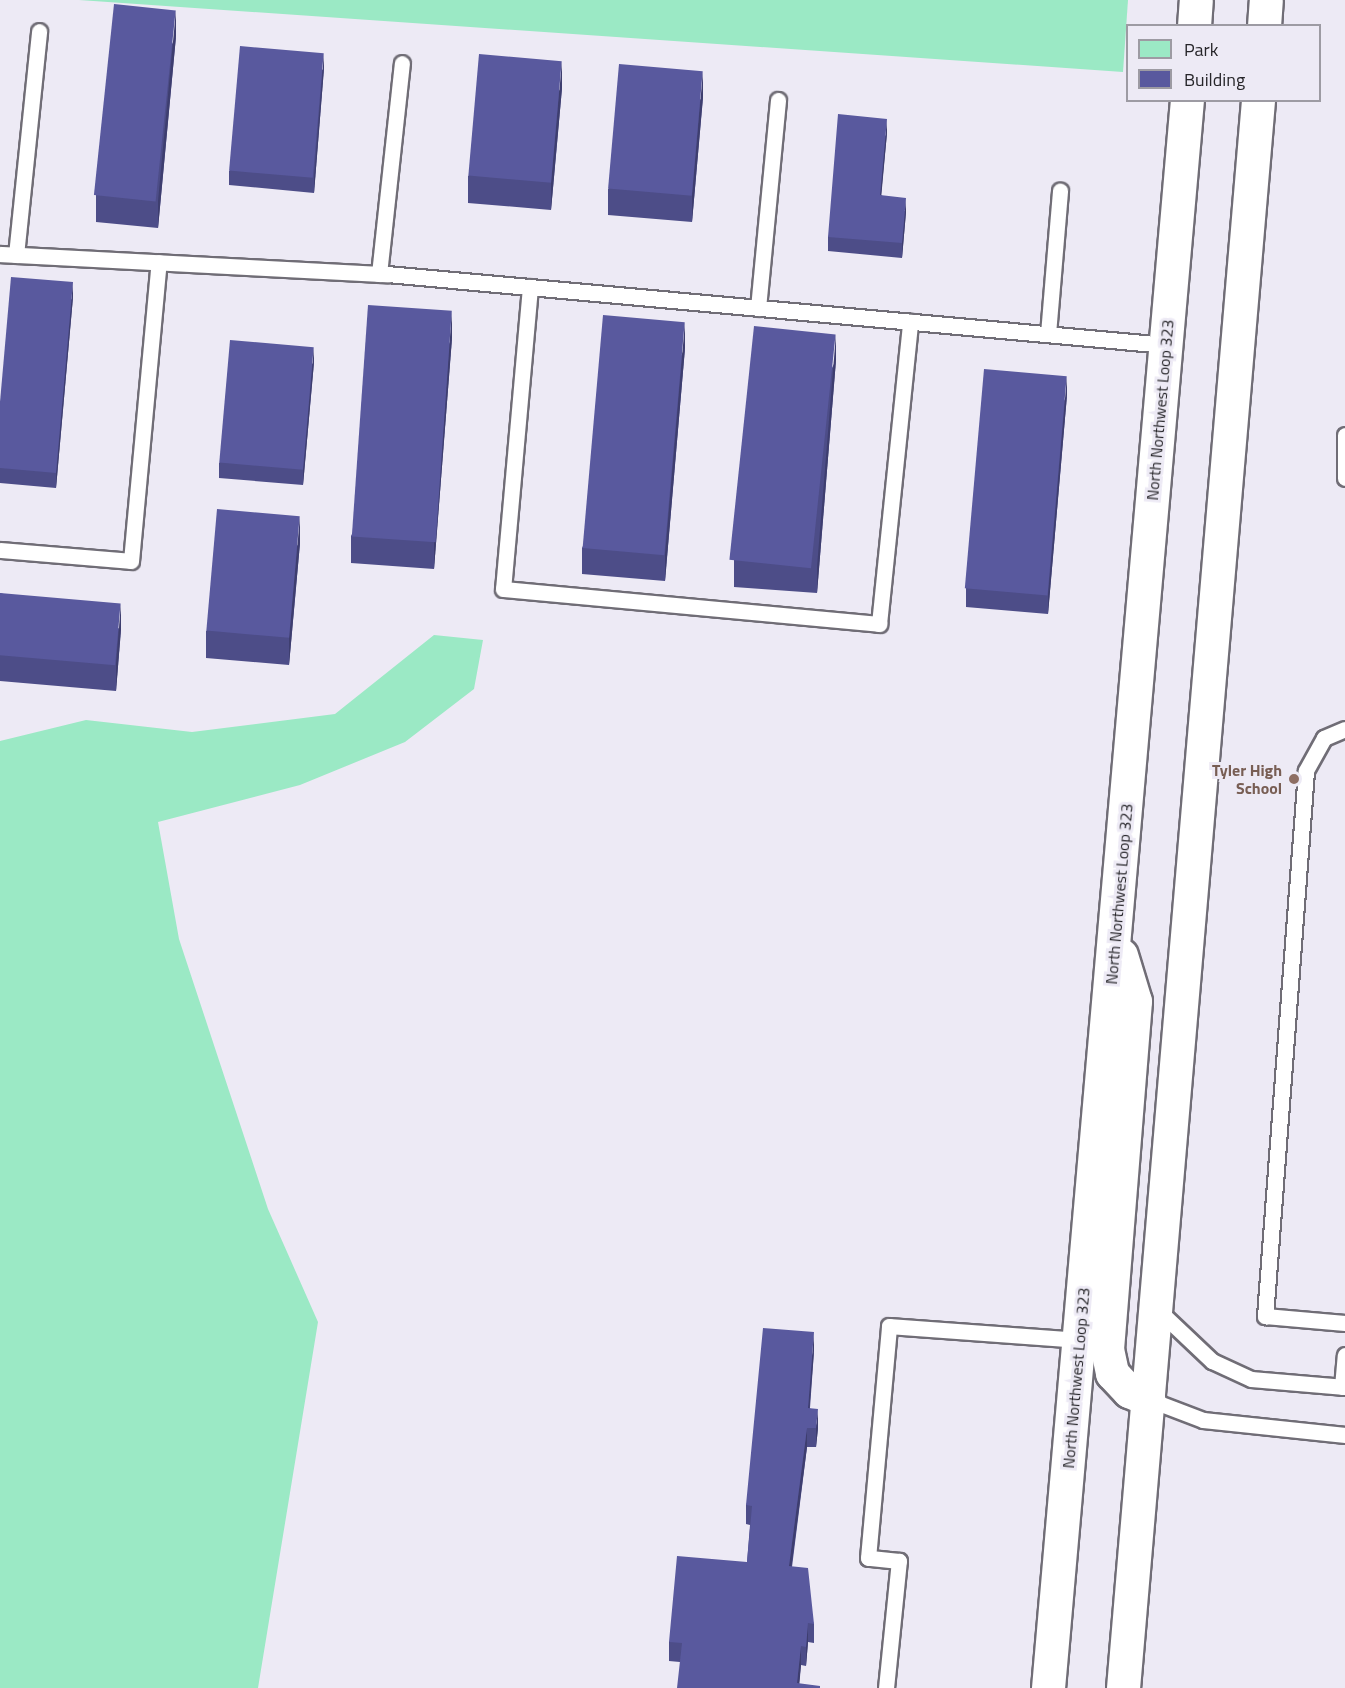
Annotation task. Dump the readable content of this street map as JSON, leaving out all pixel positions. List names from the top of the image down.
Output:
{
  "streets": {
    "highway": ["North Northwest Loop 323"]
  },
  "places": ["Tyler High School"],
  "legend": ["Park", "Building"]
}
